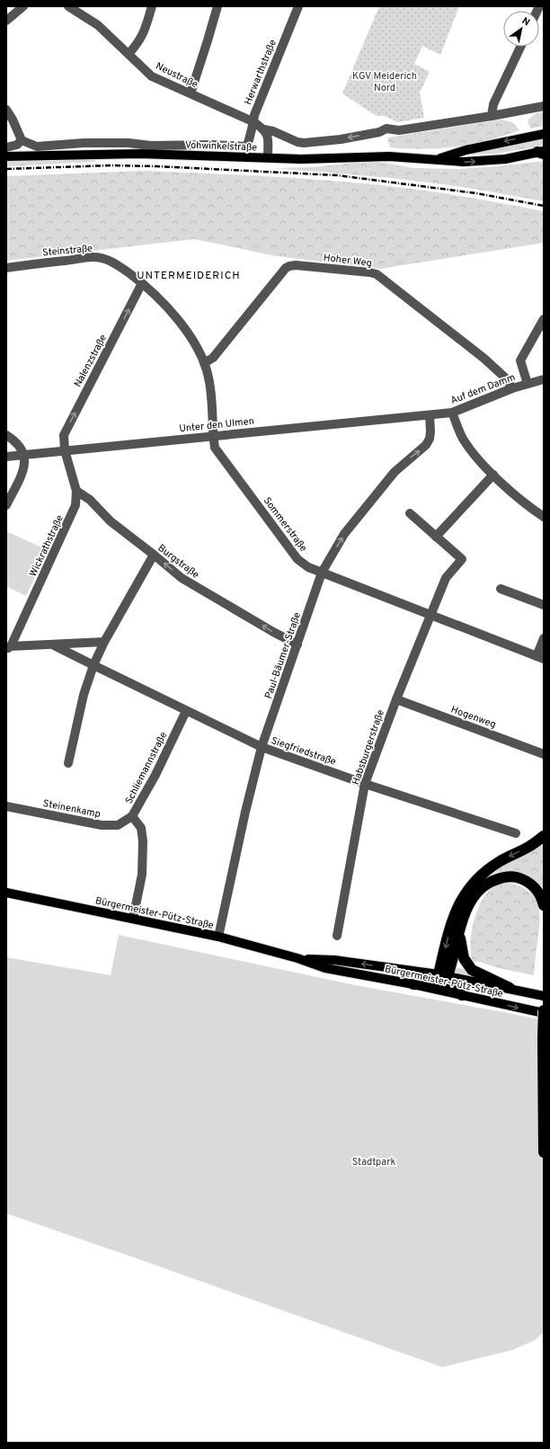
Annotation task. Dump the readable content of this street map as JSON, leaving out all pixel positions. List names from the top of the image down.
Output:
{
  "streets": {
    "main road": ["Vohwinkelstraße", "Bürgermeister-Pütz-Straße"],
    "street": [
      "Herwarthstraße",
      "Neustraße",
      "Steinstraße",
      "Hoher Weg",
      "Nalenzstraße",
      "Auf dem Damm",
      "Unter den Ulmen",
      "Sommerstraße",
      "Wickrathstraße",
      "Burgstraße",
      "Paul-Bäumer-Straße",
      "Hogenweg",
      "Habsburgerstraße",
      "Siegfriedstraße",
      "Schliemannstraße",
      "Steinenkamp"
    ]
  },
  "crossings": [
    ["Herwarthstraße", "Neustraße"],
    ["Neustraße", "Vohwinkelstraße"],
    ["Steinstraße", "Hoher Weg"],
    ["Steinstraße", "Nalenzstraße"],
    ["Steinstraße", "Unter den Ulmen"],
    ["Steinstraße", "Sommerstraße"],
    ["Hoher Weg", "Auf dem Damm"],
    ["Nalenzstraße", "Unter den Ulmen"],
    ["Nalenzstraße", "Wickrathstraße"],
    ["Auf dem Damm", "Unter den Ulmen"],
    ["Auf dem Damm", "Paul-Bäumer-Straße"],
    ["Unter den Ulmen", "Sommerstraße"],
    ["Unter den Ulmen", "Wickrathstraße"],
    ["Unter den Ulmen", "Paul-Bäumer-Straße"],
    ["Sommerstraße", "Paul-Bäumer-Straße"],
    ["Sommerstraße", "Habsburgerstraße"],
    ["Wickrathstraße", "Burgstraße"],
    ["Burgstraße", "Paul-Bäumer-Straße"],
    ["Paul-Bäumer-Straße", "Siegfriedstraße"],
    ["Paul-Bäumer-Straße", "Bürgermeister-Pütz-Straße"],
    ["Hogenweg", "Habsburgerstraße"],
    ["Habsburgerstraße", "Siegfriedstraße"],
    ["Siegfriedstraße", "Schliemannstraße"],
    ["Schliemannstraße", "Steinenkamp"],
    ["Schliemannstraße", "Bürgermeister-Pütz-Straße"]
  ],
  "one_way": ["Nalenzstraße", "Burgstraße"],
  "districts": ["UNTERMEIDERICH"],
  "parks": ["KGV Meiderich Nord", "Stadtpark"],
  "north": "top right"
}
